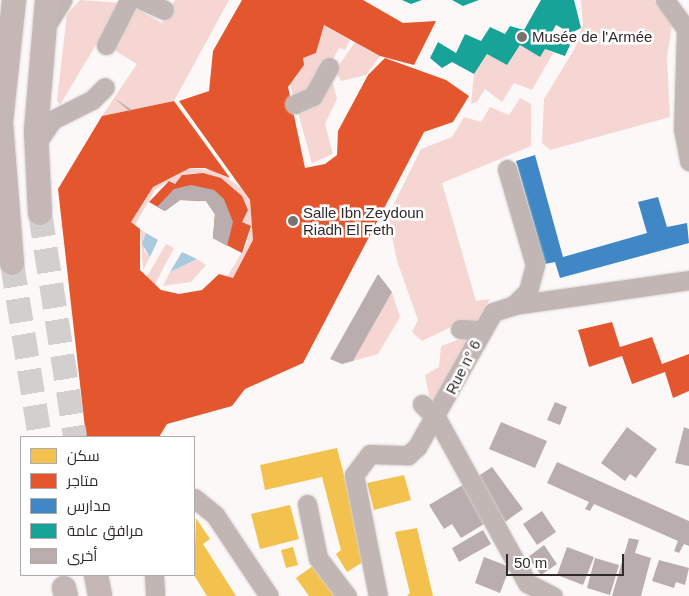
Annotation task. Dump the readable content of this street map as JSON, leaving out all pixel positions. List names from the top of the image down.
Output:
{
  "streets": {
    "street": ["Rue n° 6"]
  },
  "places": ["Musée de l'Armée", "Salle Ibn Zeydoun Riadh El Feth"],
  "legend": [
    "سكن",
    "متاجر",
    "مدارس",
    "مرافق عامة",
    "أخرى"
  ],
  "scale_bar": "50 m"
}
